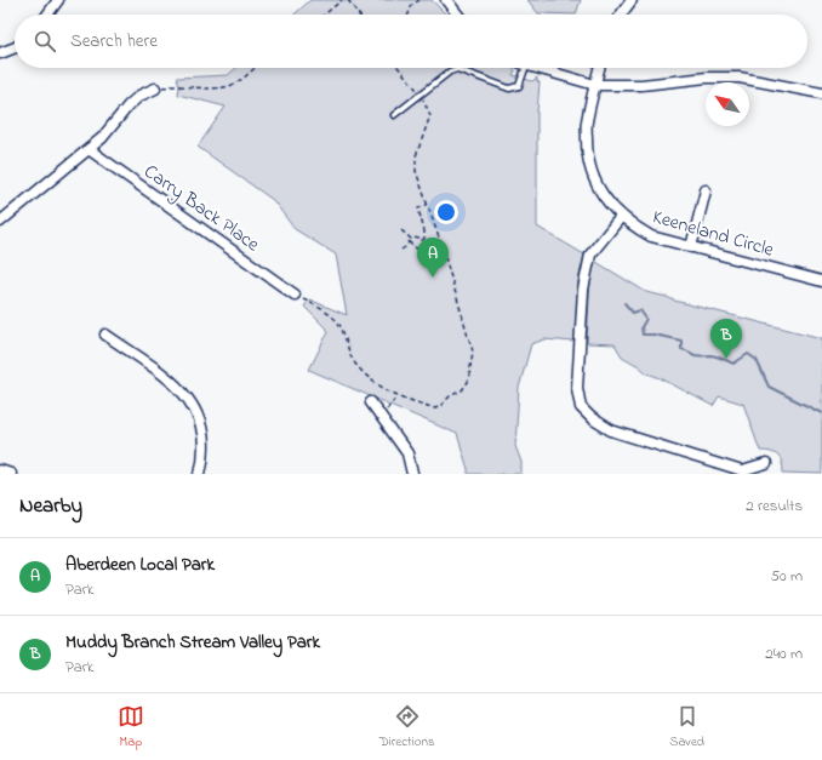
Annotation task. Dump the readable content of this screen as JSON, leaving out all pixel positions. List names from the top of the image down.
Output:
{
  "streets": {
    "street": ["Carry Back Place", "Keeneland Circle"]
  },
  "north": "top left",
  "page": {
    "search": "Search here",
    "pins": ["A", "B"],
    "heading": ["Nearby", "2 results"],
    "list": [
      {
        "mark": "A",
        "name": "Aberdeen Local Park",
        "note": "Park",
        "value": "50 m"
      },
      {
        "mark": "B",
        "name": "Muddy Branch Stream Valley Park",
        "note": "Park",
        "value": "240 m"
      }
    ],
    "nav": ["Map", "Directions", "Saved"]
  }
}
